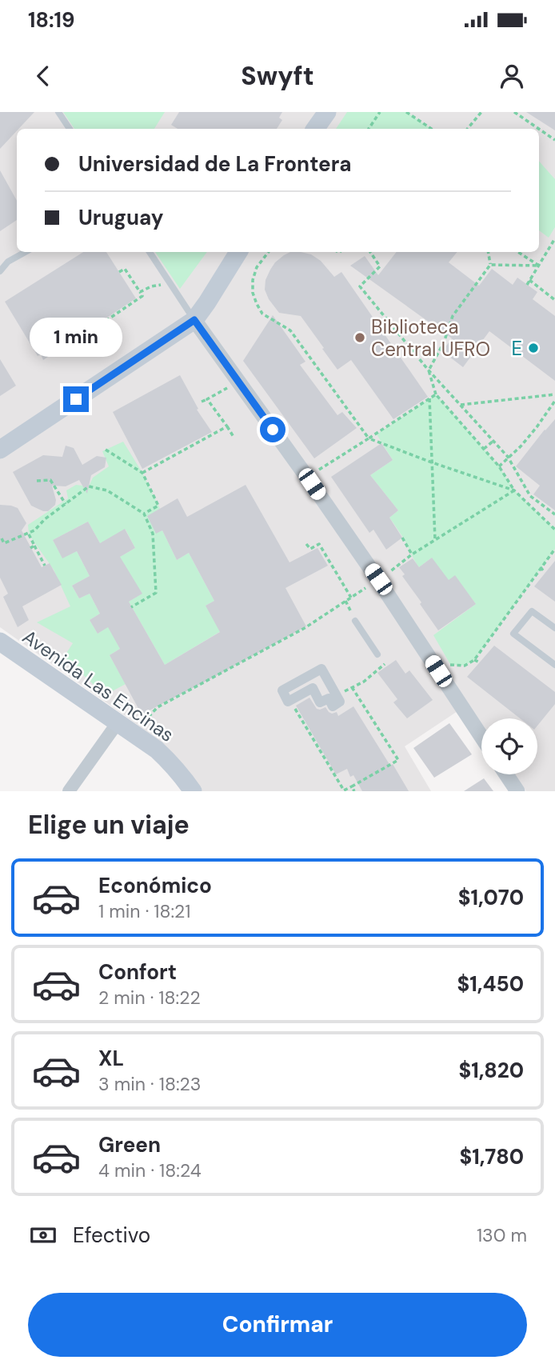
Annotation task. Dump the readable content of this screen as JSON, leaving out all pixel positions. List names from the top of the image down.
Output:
{
  "streets": {
    "main road": ["Avenida Las Encinas"]
  },
  "places": ["Biblioteca Central UFRO", "E"],
  "page": {
    "status": "18:19",
    "header": "Swyft",
    "banner": ["Universidad de La Frontera", "Uruguay"],
    "bubble": "1 min",
    "heading": "Elige un viaje",
    "list": [
      {
        "name": "Económico",
        "note": "1 min · 18:21",
        "value": "$1,070"
      },
      {
        "name": "Confort",
        "note": "2 min · 18:22",
        "value": "$1,450"
      },
      {
        "name": "XL",
        "note": "3 min · 18:23",
        "value": "$1,820"
      },
      {
        "name": "Green",
        "note": "4 min · 18:24",
        "value": "$1,780"
      }
    ],
    "pay": ["Efectivo", "130 m"],
    "buttons": "Confirmar"
  }
}
